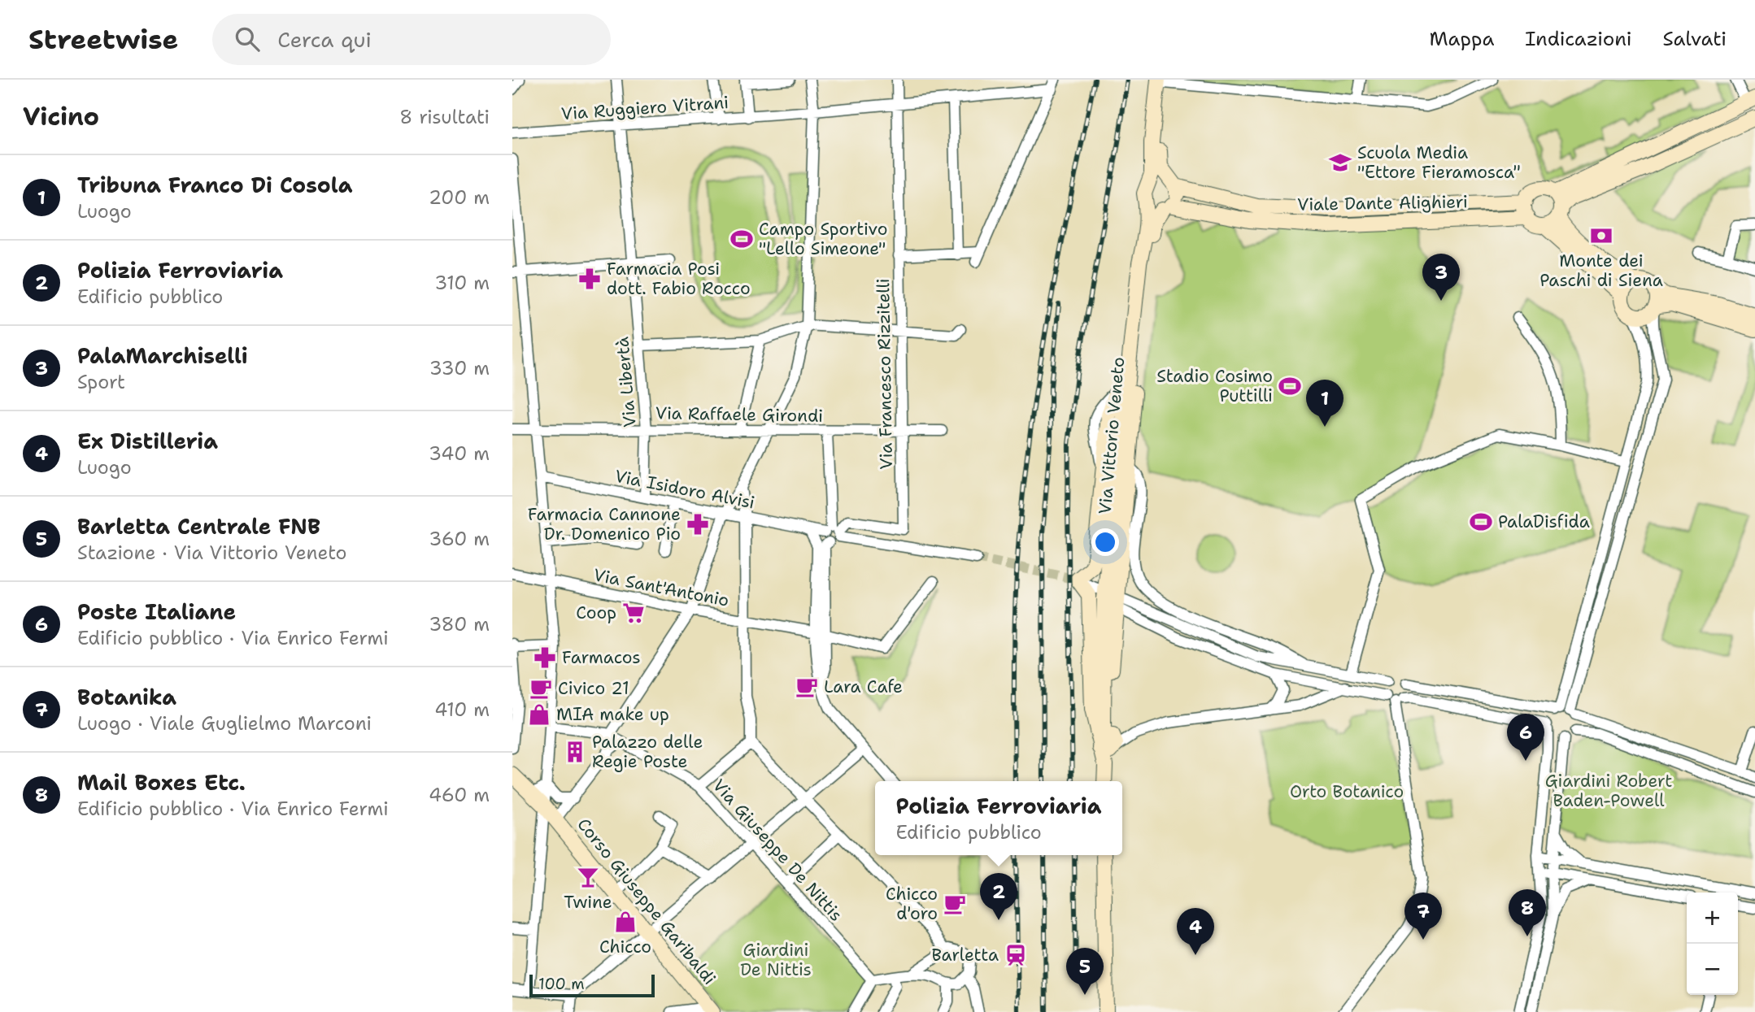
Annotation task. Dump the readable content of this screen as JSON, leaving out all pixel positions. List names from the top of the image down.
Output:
{
  "streets": {
    "street": [
      "Via Ruggiero Vitrani",
      "Viale Dante Alighieri",
      "Via Francesco Rizzitelli",
      "Via Libertà",
      "Via Raffaele Girondi",
      "Via Vittorio Veneto",
      "Via Isidoro Alvisi",
      "Via Sant'Antonio",
      "Via Giuseppe De Nittis",
      "Corso Giuseppe Garibaldi"
    ]
  },
  "crossings": [
    ["Via Ruggiero Vitrani", "Via Francesco Rizzitelli"],
    ["Via Ruggiero Vitrani", "Via Libertà"],
    ["Viale Dante Alighieri", "Via Vittorio Veneto"],
    ["Via Francesco Rizzitelli", "Via Raffaele Girondi"],
    ["Via Francesco Rizzitelli", "Via Isidoro Alvisi"],
    ["Via Libertà", "Via Raffaele Girondi"],
    ["Via Libertà", "Via Isidoro Alvisi"]
  ],
  "parks": ["Giardini Robert Baden-Powell", "Orto Botanico", "Giardini De Nittis"],
  "places": {
    "school or university": ["Scuola Media \"Ettore Fieramosca\""],
    "bank": ["Monte dei Paschi di Siena"],
    "sports": ["Campo Sportivo \"Lello Simeone\"", "Stadio Cosimo Puttilli", "PalaDisfida"],
    "pharmacy": ["Farmacia Posi dott. Fabio Rocco", "Farmacia Cannone Dr. Domenico Pio", "Farmacos"],
    "supermarket": ["Coop"],
    "cafe": ["Lara Cafe", "Civico 21", "Chicco d'oro"],
    "shop": ["MIA make up", "Chicco"],
    "building": ["Palazzo delle Regie Poste"],
    "bar": ["Twine"],
    "station": ["Barletta"]
  },
  "scale_bar": "100 m",
  "page": {
    "header": "Streetwise",
    "search": "Cerca qui",
    "nav": ["Mappa", "Indicazioni", "Salvati"],
    "heading": ["Vicino", "8 risultati"],
    "list": [
      {
        "mark": "1",
        "name": "Tribuna Franco Di Cosola",
        "note": "Luogo",
        "value": "200 m"
      },
      {
        "mark": "2",
        "name": "Polizia Ferroviaria",
        "note": "Edificio pubblico",
        "value": "310 m"
      },
      {
        "mark": "3",
        "name": "PalaMarchiselli",
        "note": "Sport",
        "value": "330 m"
      },
      {
        "mark": "4",
        "name": "Ex Distilleria",
        "note": "Luogo",
        "value": "340 m"
      },
      {
        "mark": "5",
        "name": "Barletta Centrale FNB",
        "note": "Stazione · Via Vittorio Veneto",
        "value": "360 m"
      },
      {
        "mark": "6",
        "name": "Poste Italiane",
        "note": "Edificio pubblico · Via Enrico Fermi",
        "value": "380 m"
      },
      {
        "mark": "7",
        "name": "Botanika",
        "note": "Luogo · Viale Guglielmo Marconi",
        "value": "410 m"
      },
      {
        "mark": "8",
        "name": "Mail Boxes Etc.",
        "note": "Edificio pubblico · Via Enrico Fermi",
        "value": "460 m"
      }
    ],
    "pins": [
      "3",
      "1",
      "6",
      "2",
      "8",
      "7",
      "4",
      "5"
    ],
    "popup": ["Polizia Ferroviaria", "Edificio pubblico"],
    "map_buttons": ["+", "−"],
    "scale": "100 m"
  }
}
